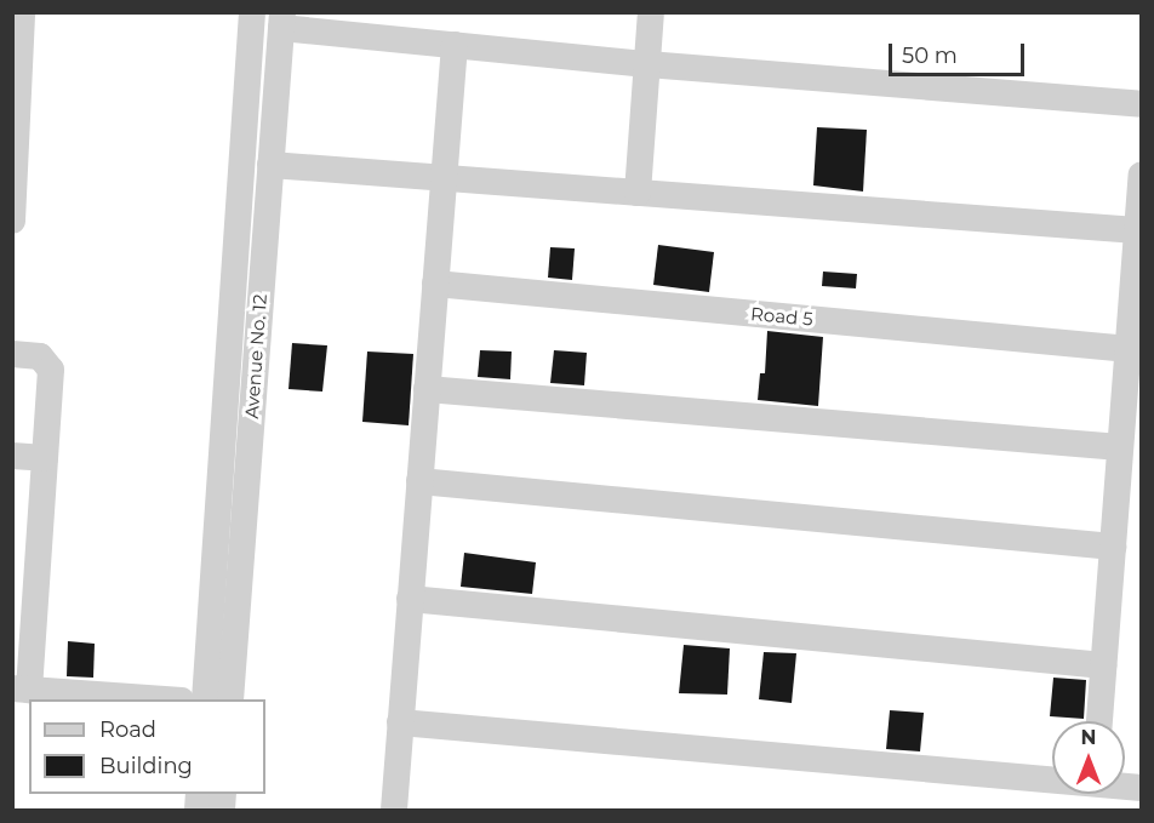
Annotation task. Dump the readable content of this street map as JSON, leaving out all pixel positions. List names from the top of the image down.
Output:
{
  "streets": {
    "street": ["Road 5", "Avenue No. 12"]
  },
  "legend": ["Road", "Building"],
  "scale_bar": "50 m",
  "north": "top"
}
